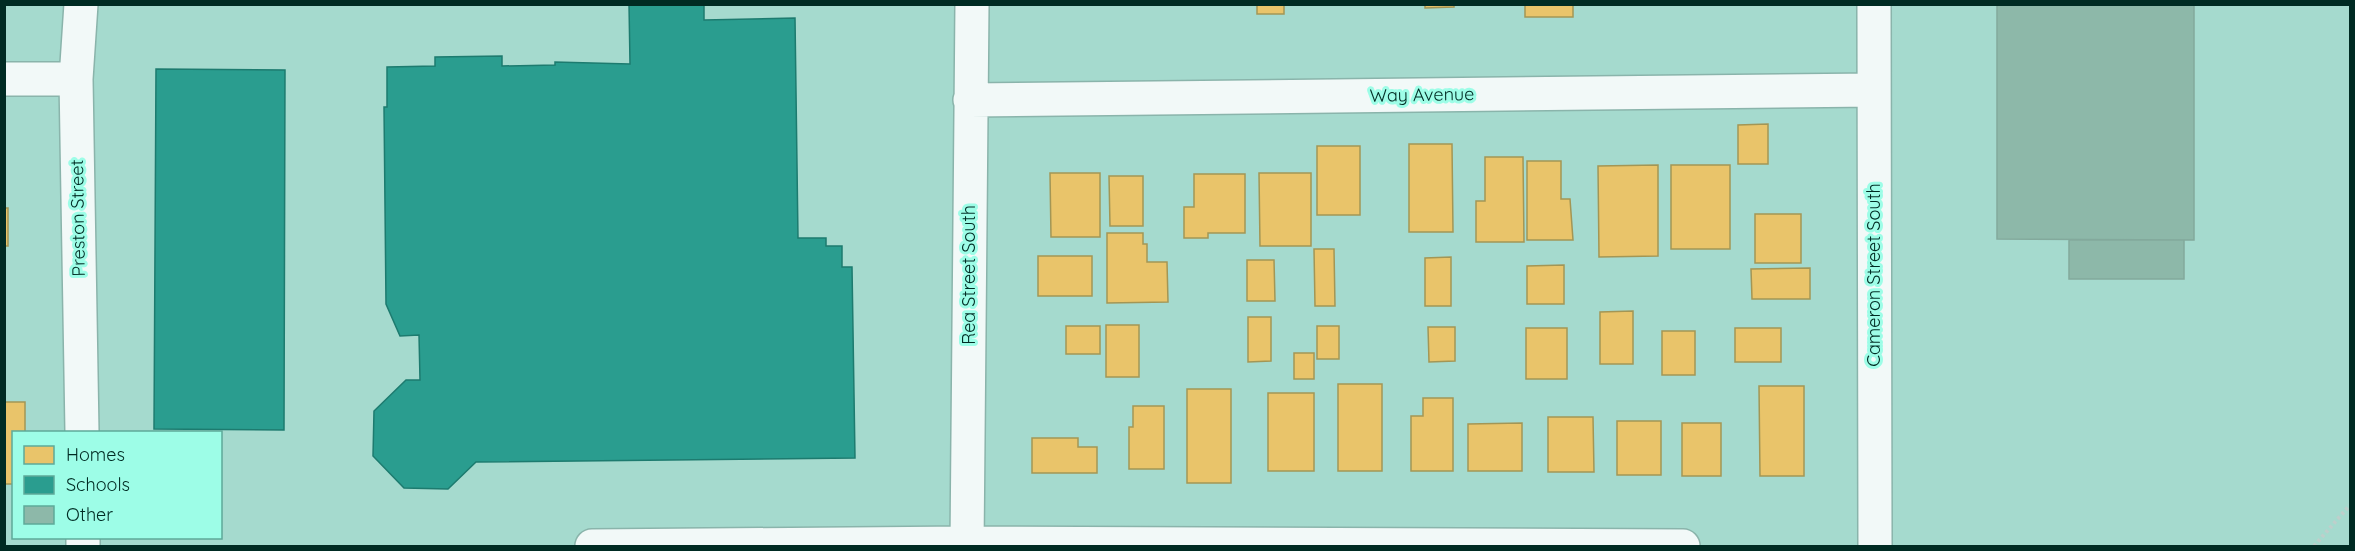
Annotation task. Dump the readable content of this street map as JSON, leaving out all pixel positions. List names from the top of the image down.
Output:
{
  "streets": {
    "street": [
      "Way Avenue",
      "Preston Street",
      "Rea Street South",
      "Cameron Street South"
    ]
  },
  "crossings": [
    ["Way Avenue", "Rea Street South"],
    ["Way Avenue", "Cameron Street South"]
  ],
  "legend": ["Homes", "Schools", "Other"]
}
